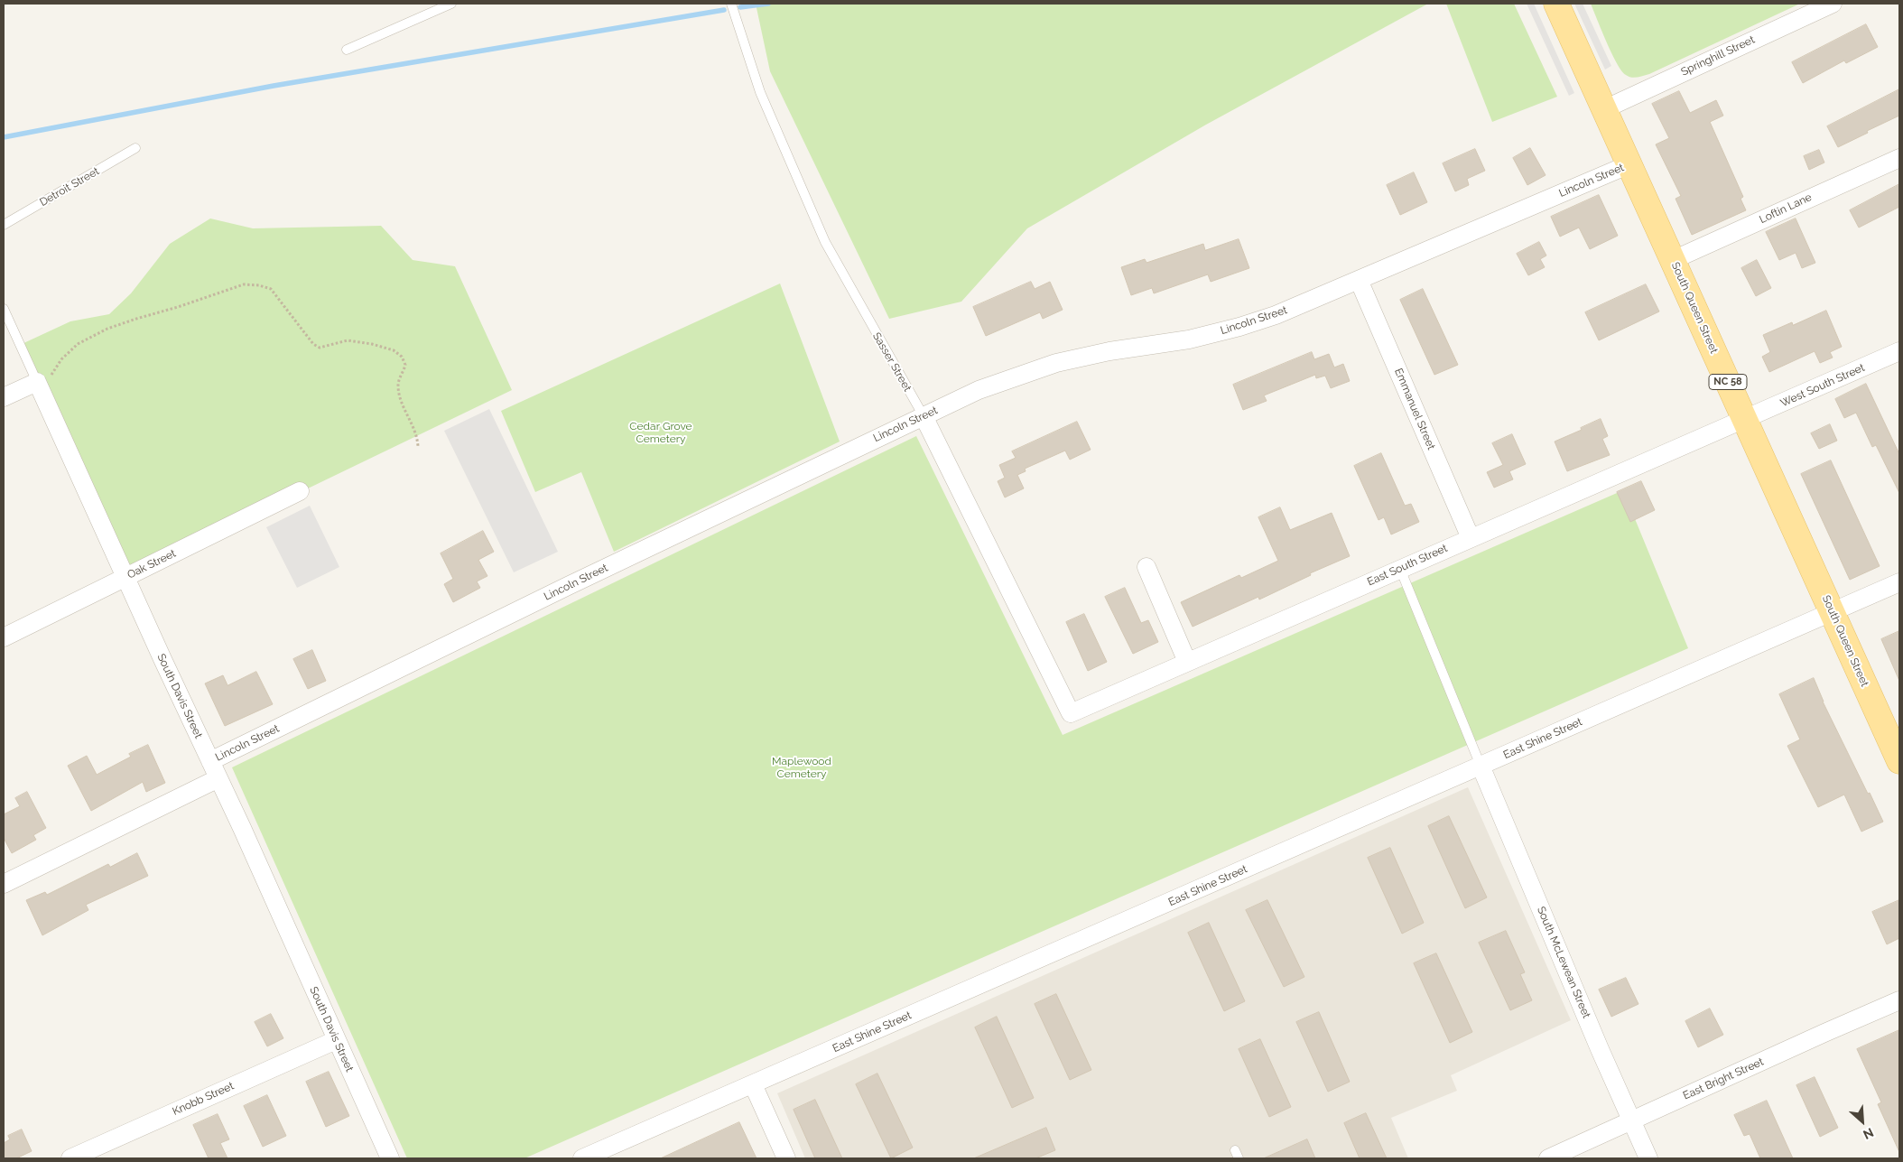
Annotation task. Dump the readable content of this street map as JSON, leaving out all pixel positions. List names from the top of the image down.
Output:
{
  "streets": {
    "main road": ["South Queen Street", "NC 58"],
    "street": [
      "Springhill Street",
      "Lincoln Street",
      "Loftin Lane",
      "Sasser Street",
      "West South Street",
      "Emmanuel Street",
      "Oak Street",
      "East South Street",
      "South Davis Street",
      "East Shine Street",
      "South McLewean Street",
      "East Bright Street",
      "Knobb Street"
    ],
    "lane": ["Detroit Street"]
  },
  "crossings": [
    ["Springhill Street", "South Queen Street"],
    ["Lincoln Street", "South Queen Street"],
    ["Lincoln Street", "Sasser Street"],
    ["Lincoln Street", "Emmanuel Street"],
    ["Lincoln Street", "South Davis Street"],
    ["Loftin Lane", "South Queen Street"],
    ["South Queen Street", "West South Street"],
    ["South Queen Street", "East South Street"],
    ["South Queen Street", "East Shine Street"],
    ["Sasser Street", "East South Street"],
    ["West South Street", "East South Street"],
    ["Emmanuel Street", "East South Street"],
    ["Oak Street", "South Davis Street"],
    ["South Davis Street", "Knobb Street"],
    ["East Shine Street", "South McLewean Street"],
    ["South McLewean Street", "East Bright Street"]
  ],
  "parks": ["Cedar Grove Cemetery", "Maplewood Cemetery"],
  "north": "bottom right"
}
